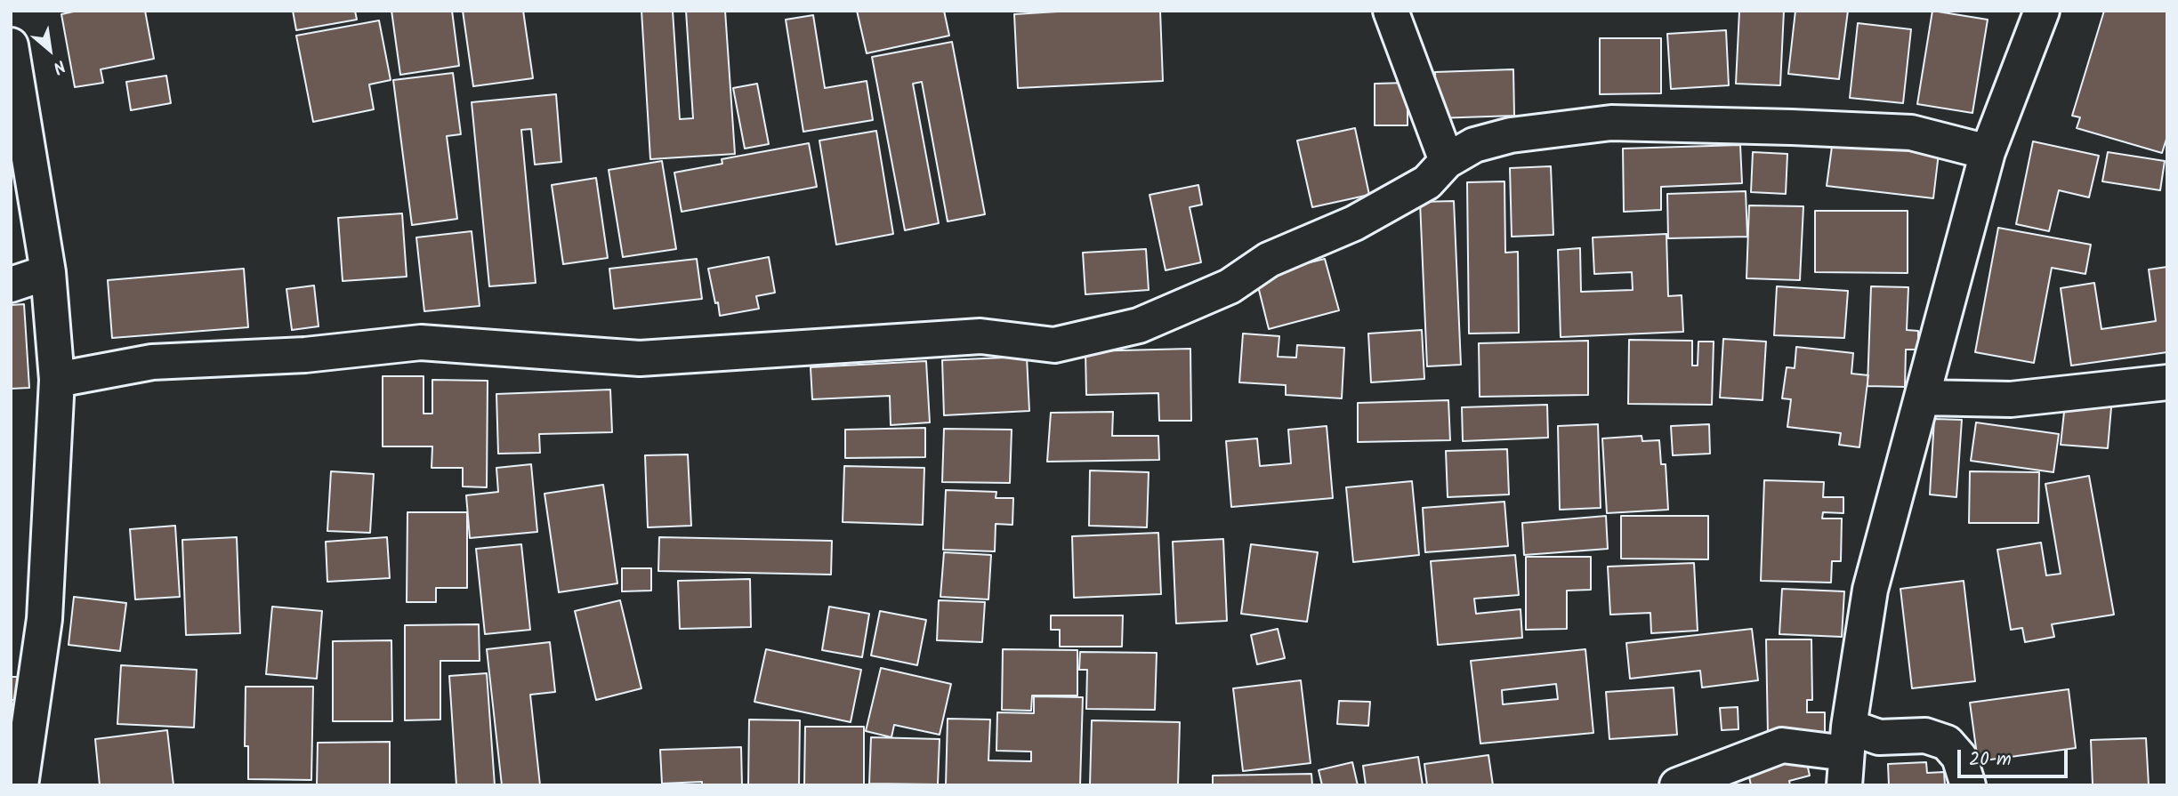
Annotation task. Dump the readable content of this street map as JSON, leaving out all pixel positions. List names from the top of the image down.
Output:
{
  "scale_bar": "20 m",
  "north": "bottom right"
}
